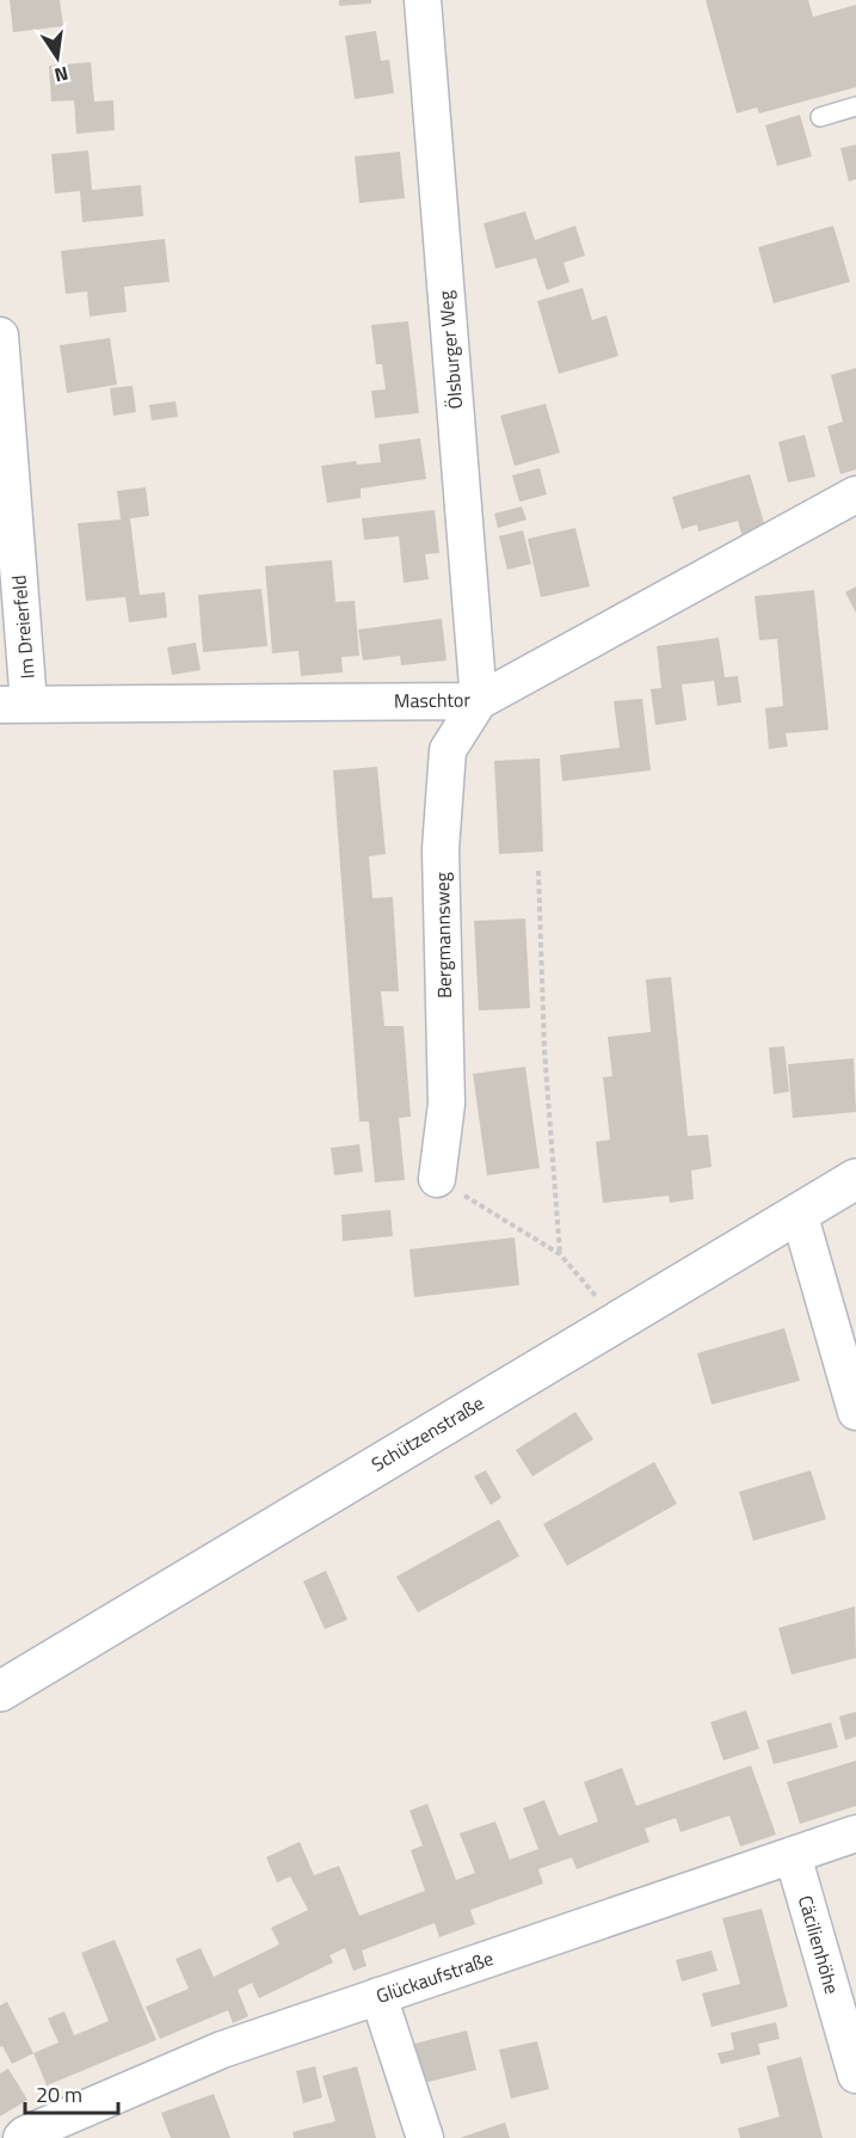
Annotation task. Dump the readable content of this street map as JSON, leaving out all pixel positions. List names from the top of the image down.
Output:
{
  "streets": {
    "street": [
      "Ölsburger Weg",
      "Im Dreierfeld",
      "Maschtor",
      "Bergmannsweg",
      "Schützenstraße",
      "Cäcilienhöhe",
      "Glückaufstraße"
    ]
  },
  "crossings": [
    ["Ölsburger Weg", "Maschtor"],
    ["Ölsburger Weg", "Bergmannsweg"],
    ["Im Dreierfeld", "Maschtor"],
    ["Maschtor", "Bergmannsweg"],
    ["Cäcilienhöhe", "Glückaufstraße"]
  ],
  "scale_bar": "20 m",
  "north": "bottom"
}
